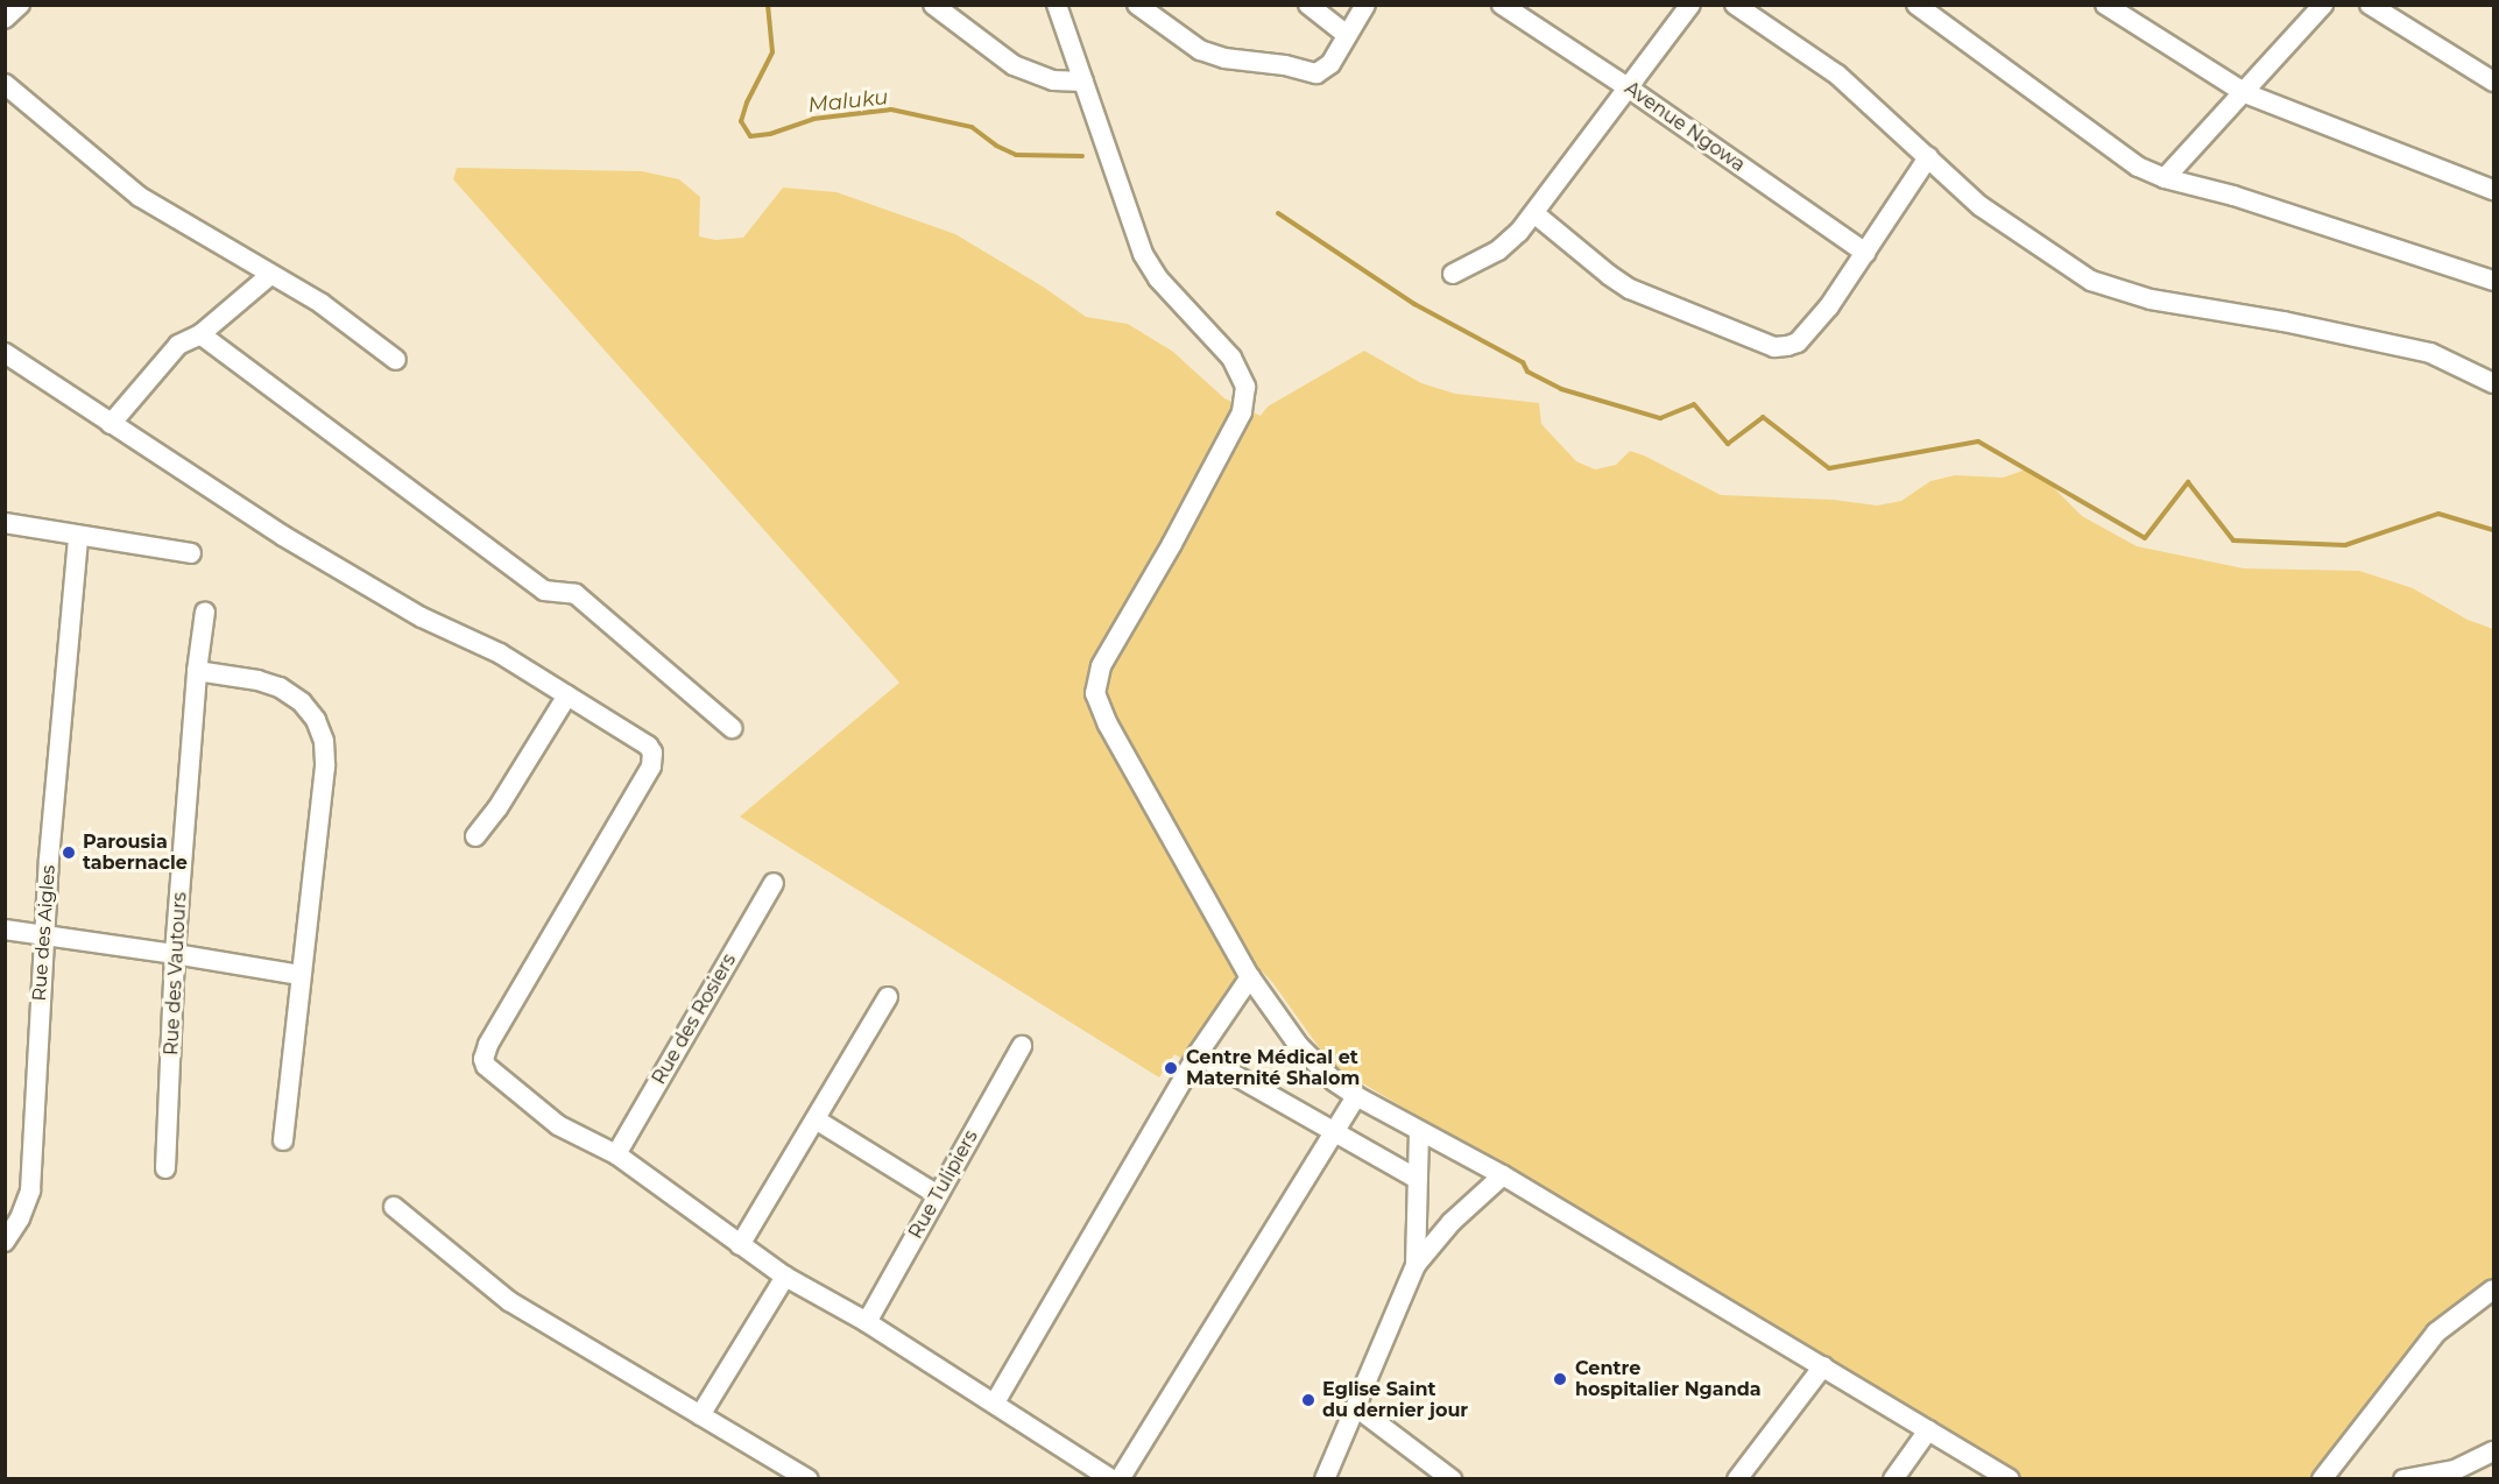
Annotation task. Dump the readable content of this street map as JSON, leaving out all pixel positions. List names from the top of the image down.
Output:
{
  "streets": {
    "street": [
      "Avenue Ngowa",
      "Rue des Aigles",
      "Rue des Vautours",
      "Rue des Rosiers",
      "Rue Tulipiers"
    ]
  },
  "water": ["Maluku"],
  "places": [
    "Parousia tabernacle",
    "Centre Médical et Maternité Shalom",
    "Centre hospitalier Nganda",
    "Eglise Saint du dernier jour"
  ]
}
